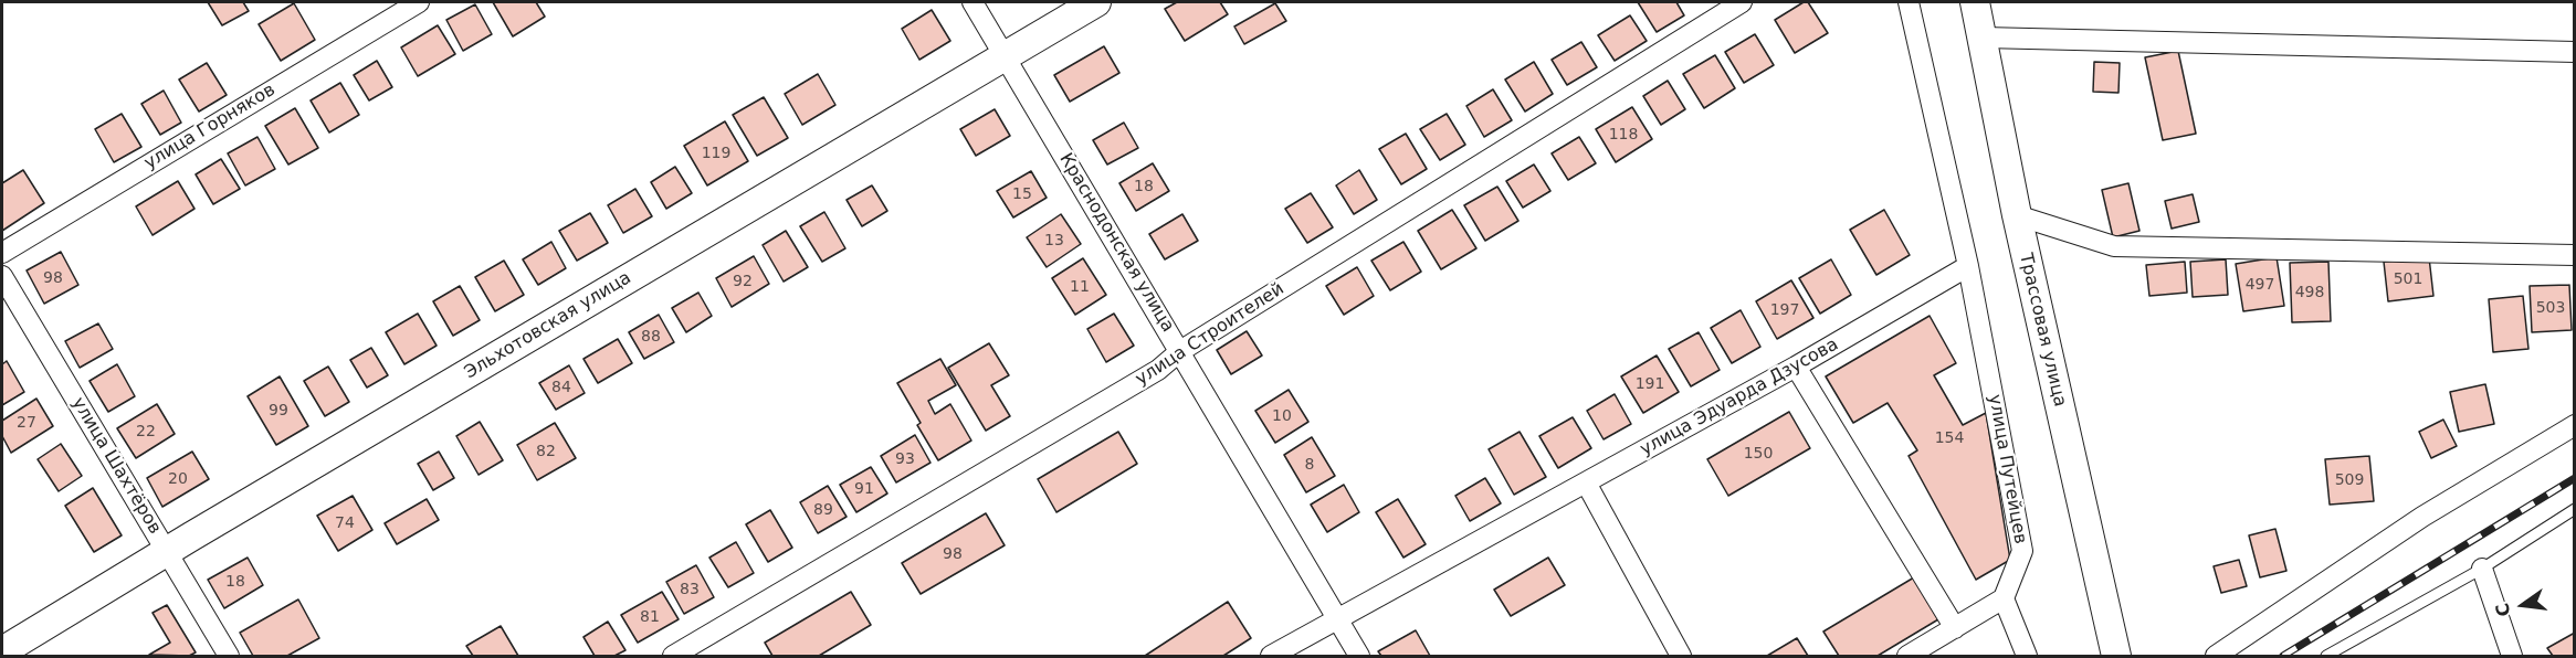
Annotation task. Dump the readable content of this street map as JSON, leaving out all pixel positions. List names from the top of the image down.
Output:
{
  "streets": {
    "street": [
      "улица Горняков",
      "Краснодонская улица",
      "Эльхотовская улица",
      "Трассовая улица",
      "улица Строителей",
      "улица Эдуарда Дзусова",
      "улица Шахтёров",
      "улица Путейцев"
    ]
  },
  "crossings": [
    ["Краснодонская улица", "Эльхотовская улица"],
    ["Краснодонская улица", "улица Строителей"],
    ["Краснодонская улица", "улица Эдуарда Дзусова"],
    ["Эльхотовская улица", "улица Шахтёров"],
    ["улица Эдуарда Дзусова", "улица Путейцев"]
  ],
  "house_numbers": [
    "118",
    "119",
    "18",
    "15",
    "13",
    "98",
    "501",
    "92",
    "497",
    "11",
    "498",
    "503",
    "197",
    "88",
    "191",
    "84",
    "99",
    "10",
    "27",
    "22",
    "154",
    "82",
    "150",
    "93",
    "8",
    "20",
    "509",
    "91",
    "89",
    "74",
    "98",
    "18",
    "83",
    "81"
  ],
  "north": "left"
}
